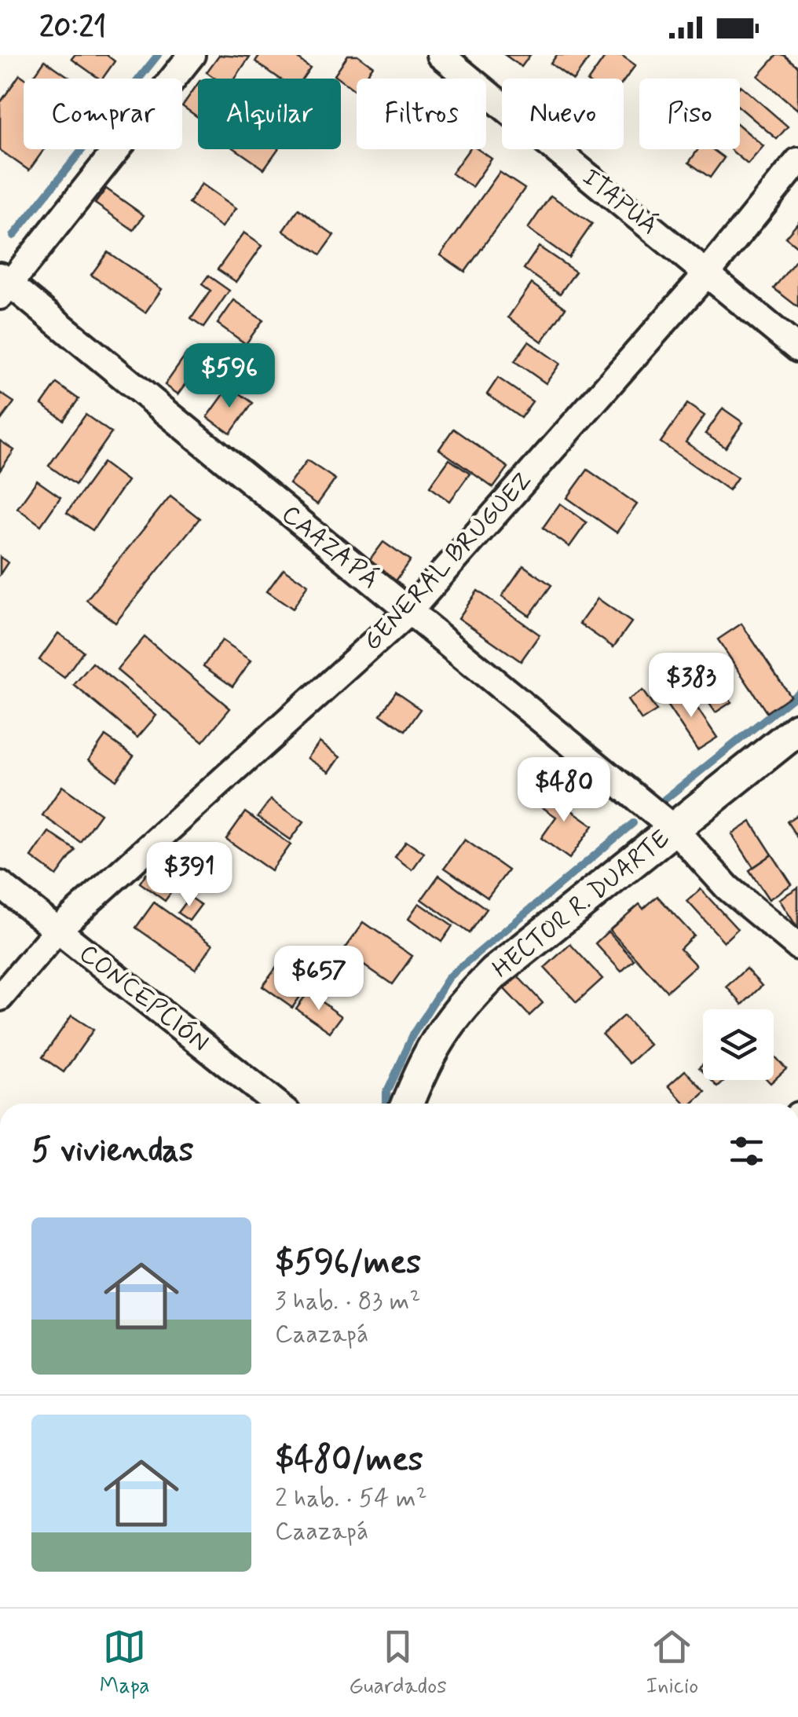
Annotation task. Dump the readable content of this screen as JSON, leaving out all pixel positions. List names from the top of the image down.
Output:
{
  "streets": {
    "street": [
      "ITAPUÁ",
      "CAAZAPÁ",
      "GENERAL BRUGUEZ",
      "HECTOR R. DUARTE",
      "CONCEPCIÓN"
    ]
  },
  "crossings": [
    ["ITAPUÁ", "GENERAL BRUGUEZ"],
    ["CAAZAPÁ", "GENERAL BRUGUEZ"],
    ["CAAZAPÁ", "HECTOR R. DUARTE"],
    ["GENERAL BRUGUEZ", "CONCEPCIÓN"]
  ],
  "page": {
    "status": "20:21",
    "chip": [
      "Comprar",
      "Alquilar",
      "Filtros",
      "Nuevo",
      "Piso"
    ],
    "price": [
      "$596",
      "$383",
      "$480",
      "$391",
      "$657"
    ],
    "heading": "5 viviendas",
    "list": [
      {
        "name": "$596/mes",
        "note": "3 hab. · 83 m² · Caazapá"
      },
      {
        "name": "$480/mes",
        "note": "2 hab. · 54 m² · Caazapá"
      }
    ],
    "tabs": ["Mapa", "Guardados", "Inicio"]
  }
}
